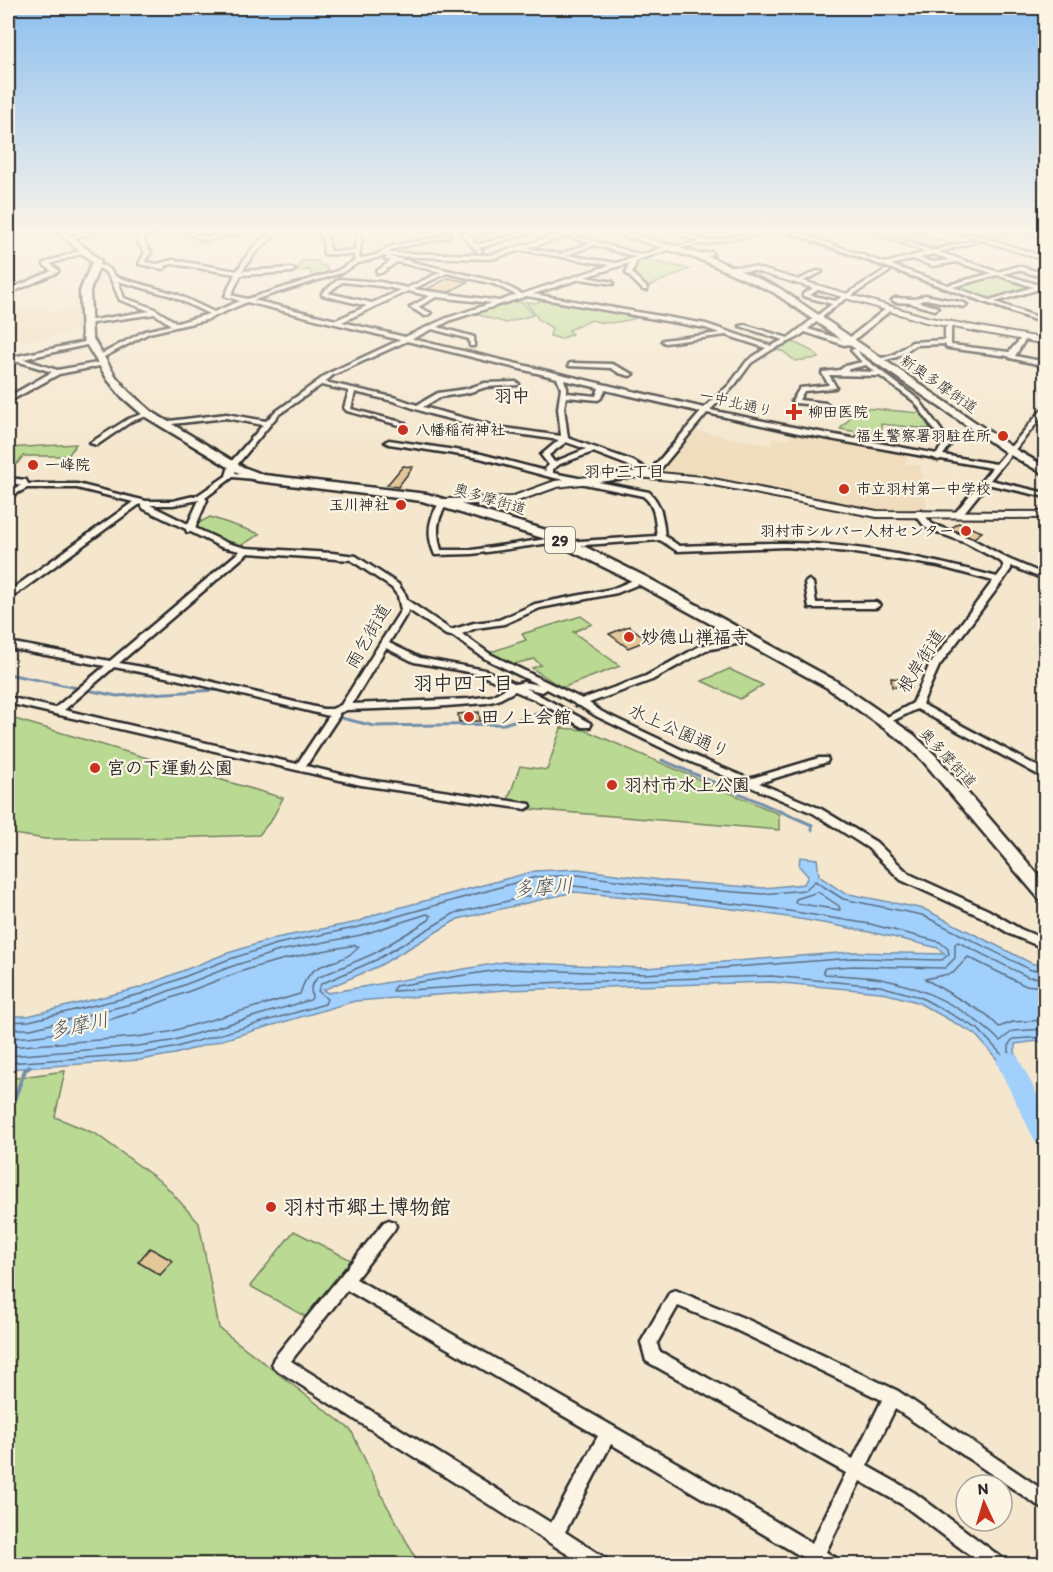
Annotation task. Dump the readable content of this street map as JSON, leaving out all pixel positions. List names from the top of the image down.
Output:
{
  "streets": {
    "main road": ["新奥多摩街道", "奥多摩街道", "29"],
    "street": [
      "一中北通り",
      "雨乞街道",
      "根岸街道",
      "水上公園通り"
    ]
  },
  "crossings": [
    ["奥多摩街道", "根岸街道"],
    ["雨乞街道", "水上公園通り"]
  ],
  "districts": ["羽中", "羽中三丁目", "羽中四丁目"],
  "water": ["多摩川"],
  "places": {
    "health": ["柳田医院"],
    "other": [
      "八幡稲荷神社",
      "福生警察署羽駐在所",
      "一峰院",
      "市立羽村第一中学校",
      "玉川神社",
      "羽村市シルバー人材センター",
      "妙德山禅福寺",
      "田ノ上会館",
      "宮の下運動公園",
      "羽村市水上公園",
      "羽村市郷土博物館"
    ]
  },
  "north": "top"
}
